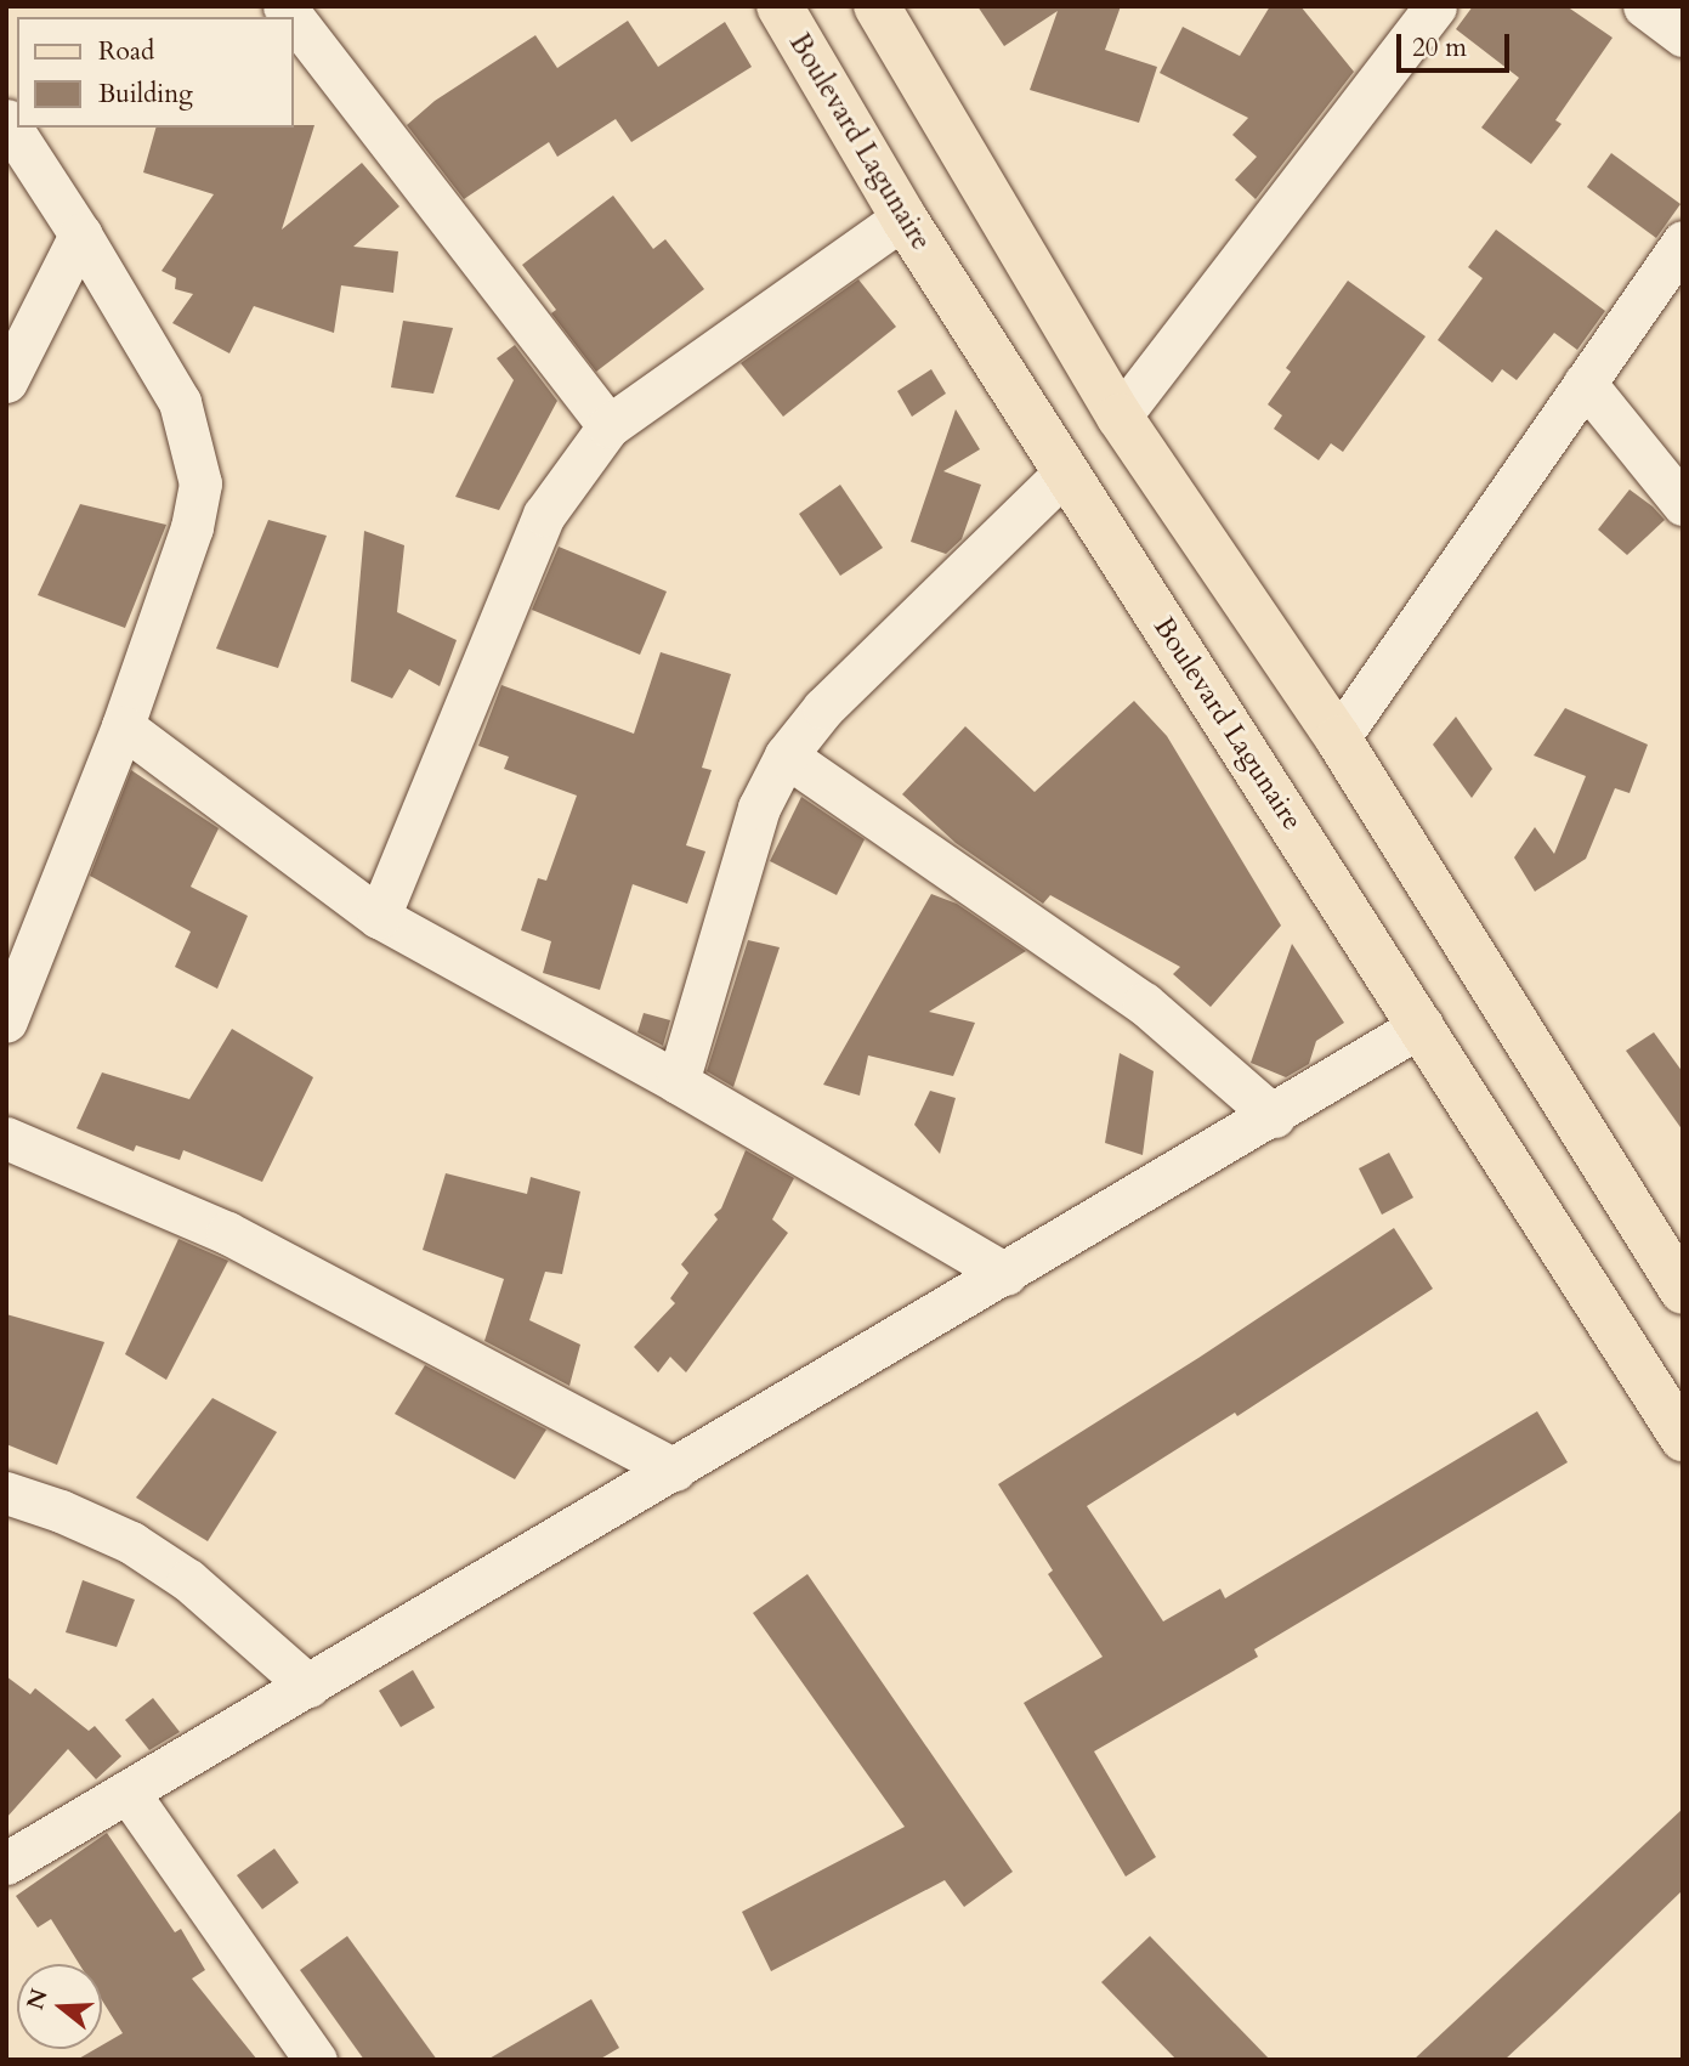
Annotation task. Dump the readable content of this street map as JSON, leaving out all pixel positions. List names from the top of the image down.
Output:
{
  "streets": {
    "main road": ["Boulevard Lagunaire"]
  },
  "legend": ["Road", "Building"],
  "scale_bar": "20 m",
  "north": "left"
}
